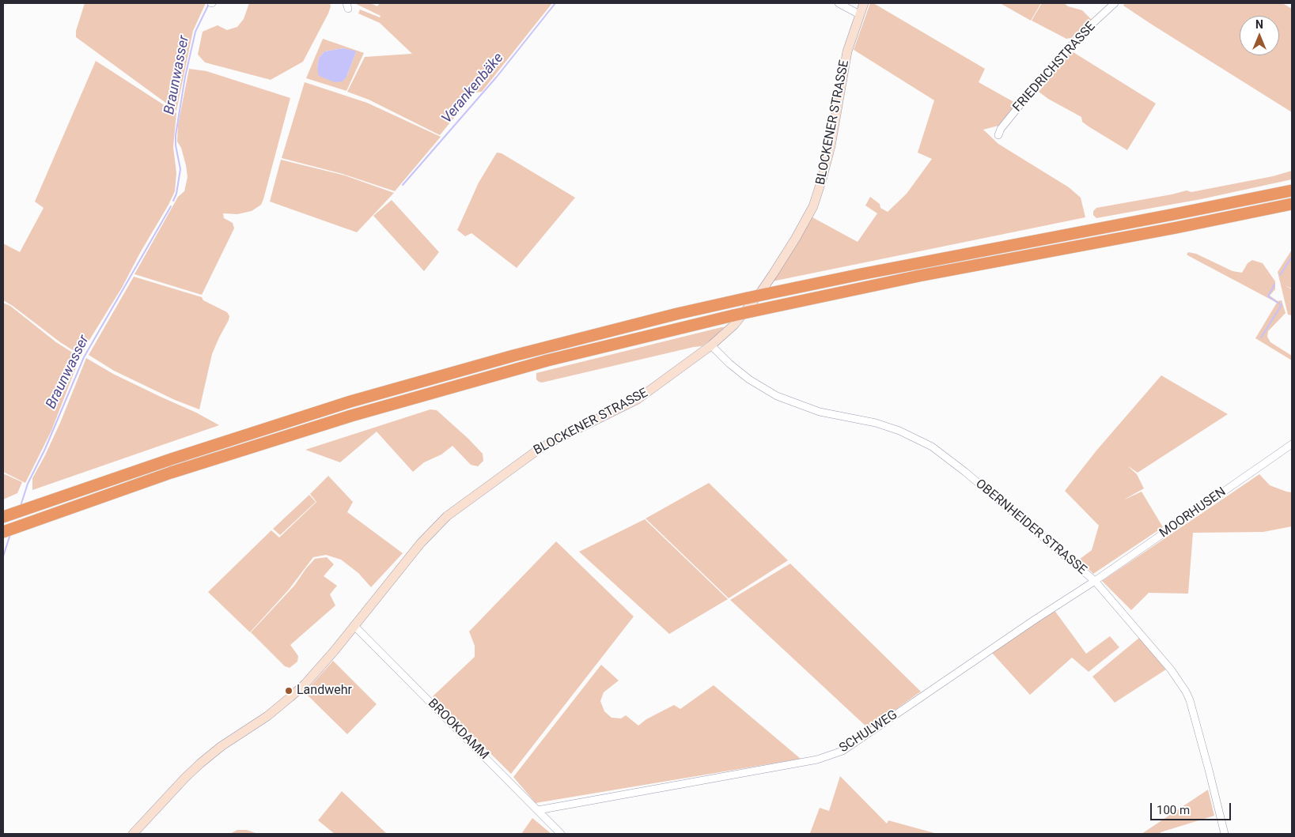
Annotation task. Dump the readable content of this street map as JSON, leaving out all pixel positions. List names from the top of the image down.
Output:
{
  "streets": {
    "street": [
      "FRIEDRICHSTRASSE",
      "BLOCKENER STRASSE",
      "MOORHUSEN",
      "OBERNHEIDER STRASSE",
      "BROOKDAMM",
      "SCHULWEG"
    ]
  },
  "crossings": [
    ["BLOCKENER STRASSE", "OBERNHEIDER STRASSE"],
    ["BLOCKENER STRASSE", "BROOKDAMM"],
    ["MOORHUSEN", "OBERNHEIDER STRASSE"],
    ["MOORHUSEN", "SCHULWEG"],
    ["OBERNHEIDER STRASSE", "SCHULWEG"],
    ["BROOKDAMM", "SCHULWEG"]
  ],
  "water": ["Braunwasser", "Verankenbäke"],
  "places": ["Landwehr"],
  "scale_bar": "100 m",
  "north": "top"
}
